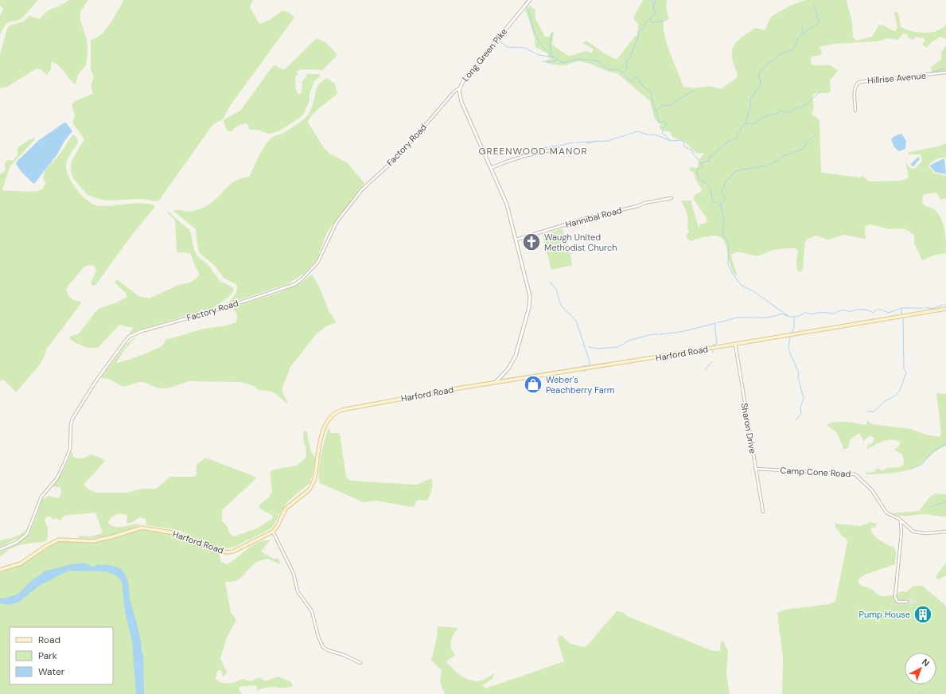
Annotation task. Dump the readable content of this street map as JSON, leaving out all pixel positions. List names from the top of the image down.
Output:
{
  "streets": {
    "main road": ["Harford Road"],
    "street": [
      "Long Green Pike",
      "Hillrise Avenue",
      "Factory Road",
      "Hannibal Road",
      "Sharon Drive",
      "Camp Cone Road"
    ]
  },
  "crossings": [
    ["Long Green Pike", "Factory Road"],
    ["Long Green Pike", "Hannibal Road"],
    ["Long Green Pike", "Harford Road"],
    ["Harford Road", "Sharon Drive"],
    ["Sharon Drive", "Camp Cone Road"]
  ],
  "districts": ["GREENWOOD MANOR"],
  "places": {
    "church": ["Waugh United Methodist Church"],
    "shop": ["Weber's Peachberry Farm"],
    "building": ["Pump House"]
  },
  "legend": ["Road", "Park", "Water"],
  "north": "top right"
}
